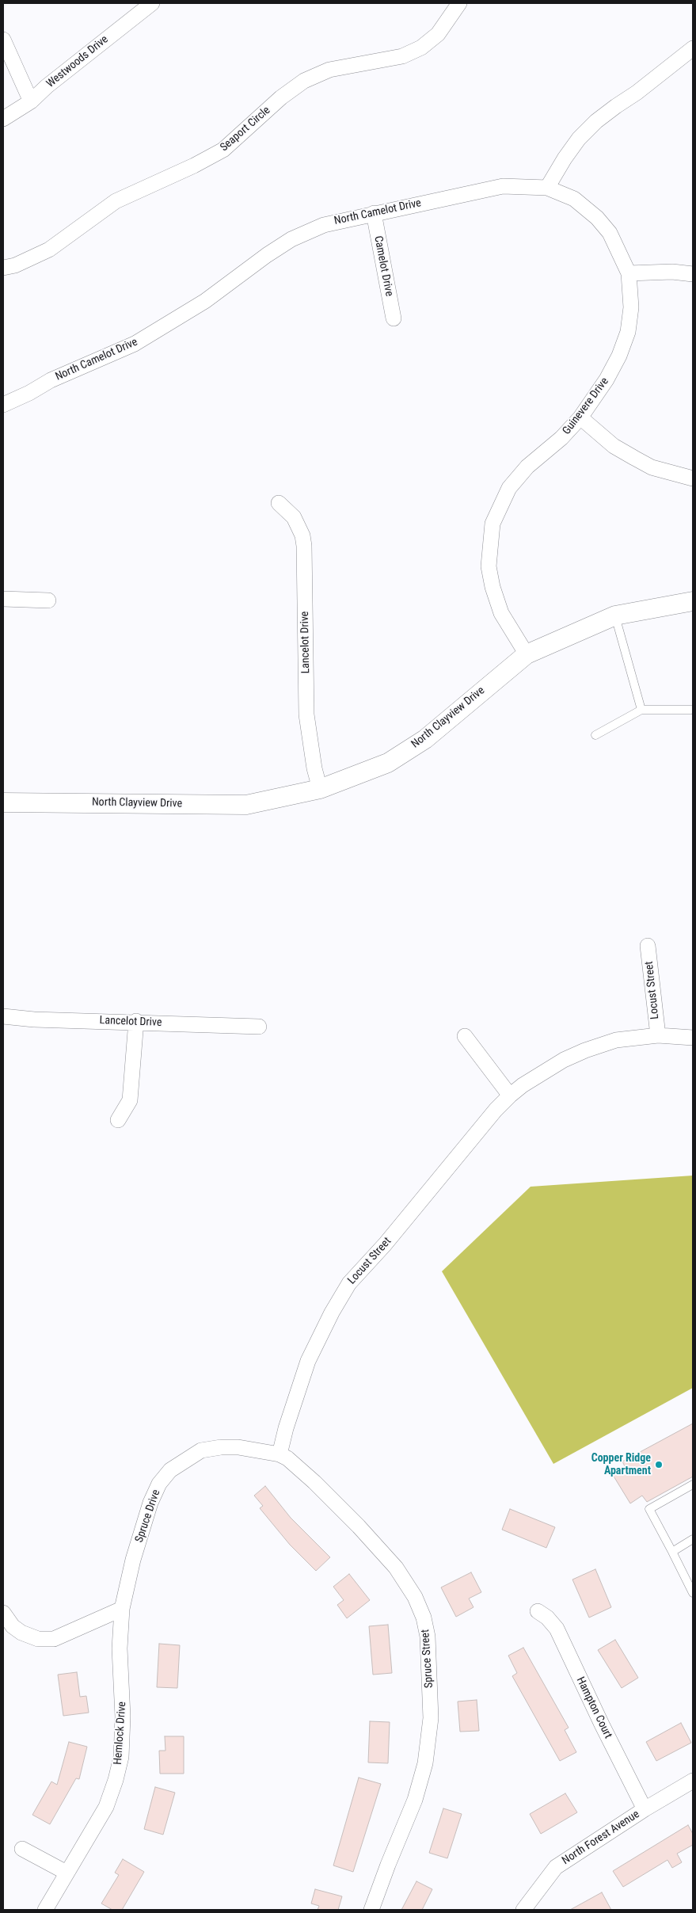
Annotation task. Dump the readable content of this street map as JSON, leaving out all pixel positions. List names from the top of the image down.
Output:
{
  "streets": {
    "street": [
      "Westwoods Drive",
      "Seaport Circle",
      "North Camelot Drive",
      "Camelot Drive",
      "Guinevere Drive",
      "Lancelot Drive",
      "North Clayview Drive",
      "Locust Street",
      "Spruce Drive",
      "Spruce Street",
      "Hampton Court",
      "Hemlock Drive",
      "North Forest Avenue"
    ]
  },
  "crossings": [
    ["North Camelot Drive", "Camelot Drive"],
    ["North Camelot Drive", "Guinevere Drive"],
    ["Guinevere Drive", "North Clayview Drive"],
    ["Lancelot Drive", "North Clayview Drive"],
    ["Locust Street", "Spruce Drive"],
    ["Locust Street", "Spruce Street"],
    ["Spruce Drive", "Spruce Street"],
    ["Spruce Drive", "Hemlock Drive"],
    ["Hampton Court", "North Forest Avenue"]
  ],
  "places": ["Copper Ridge Apartment"]
}
